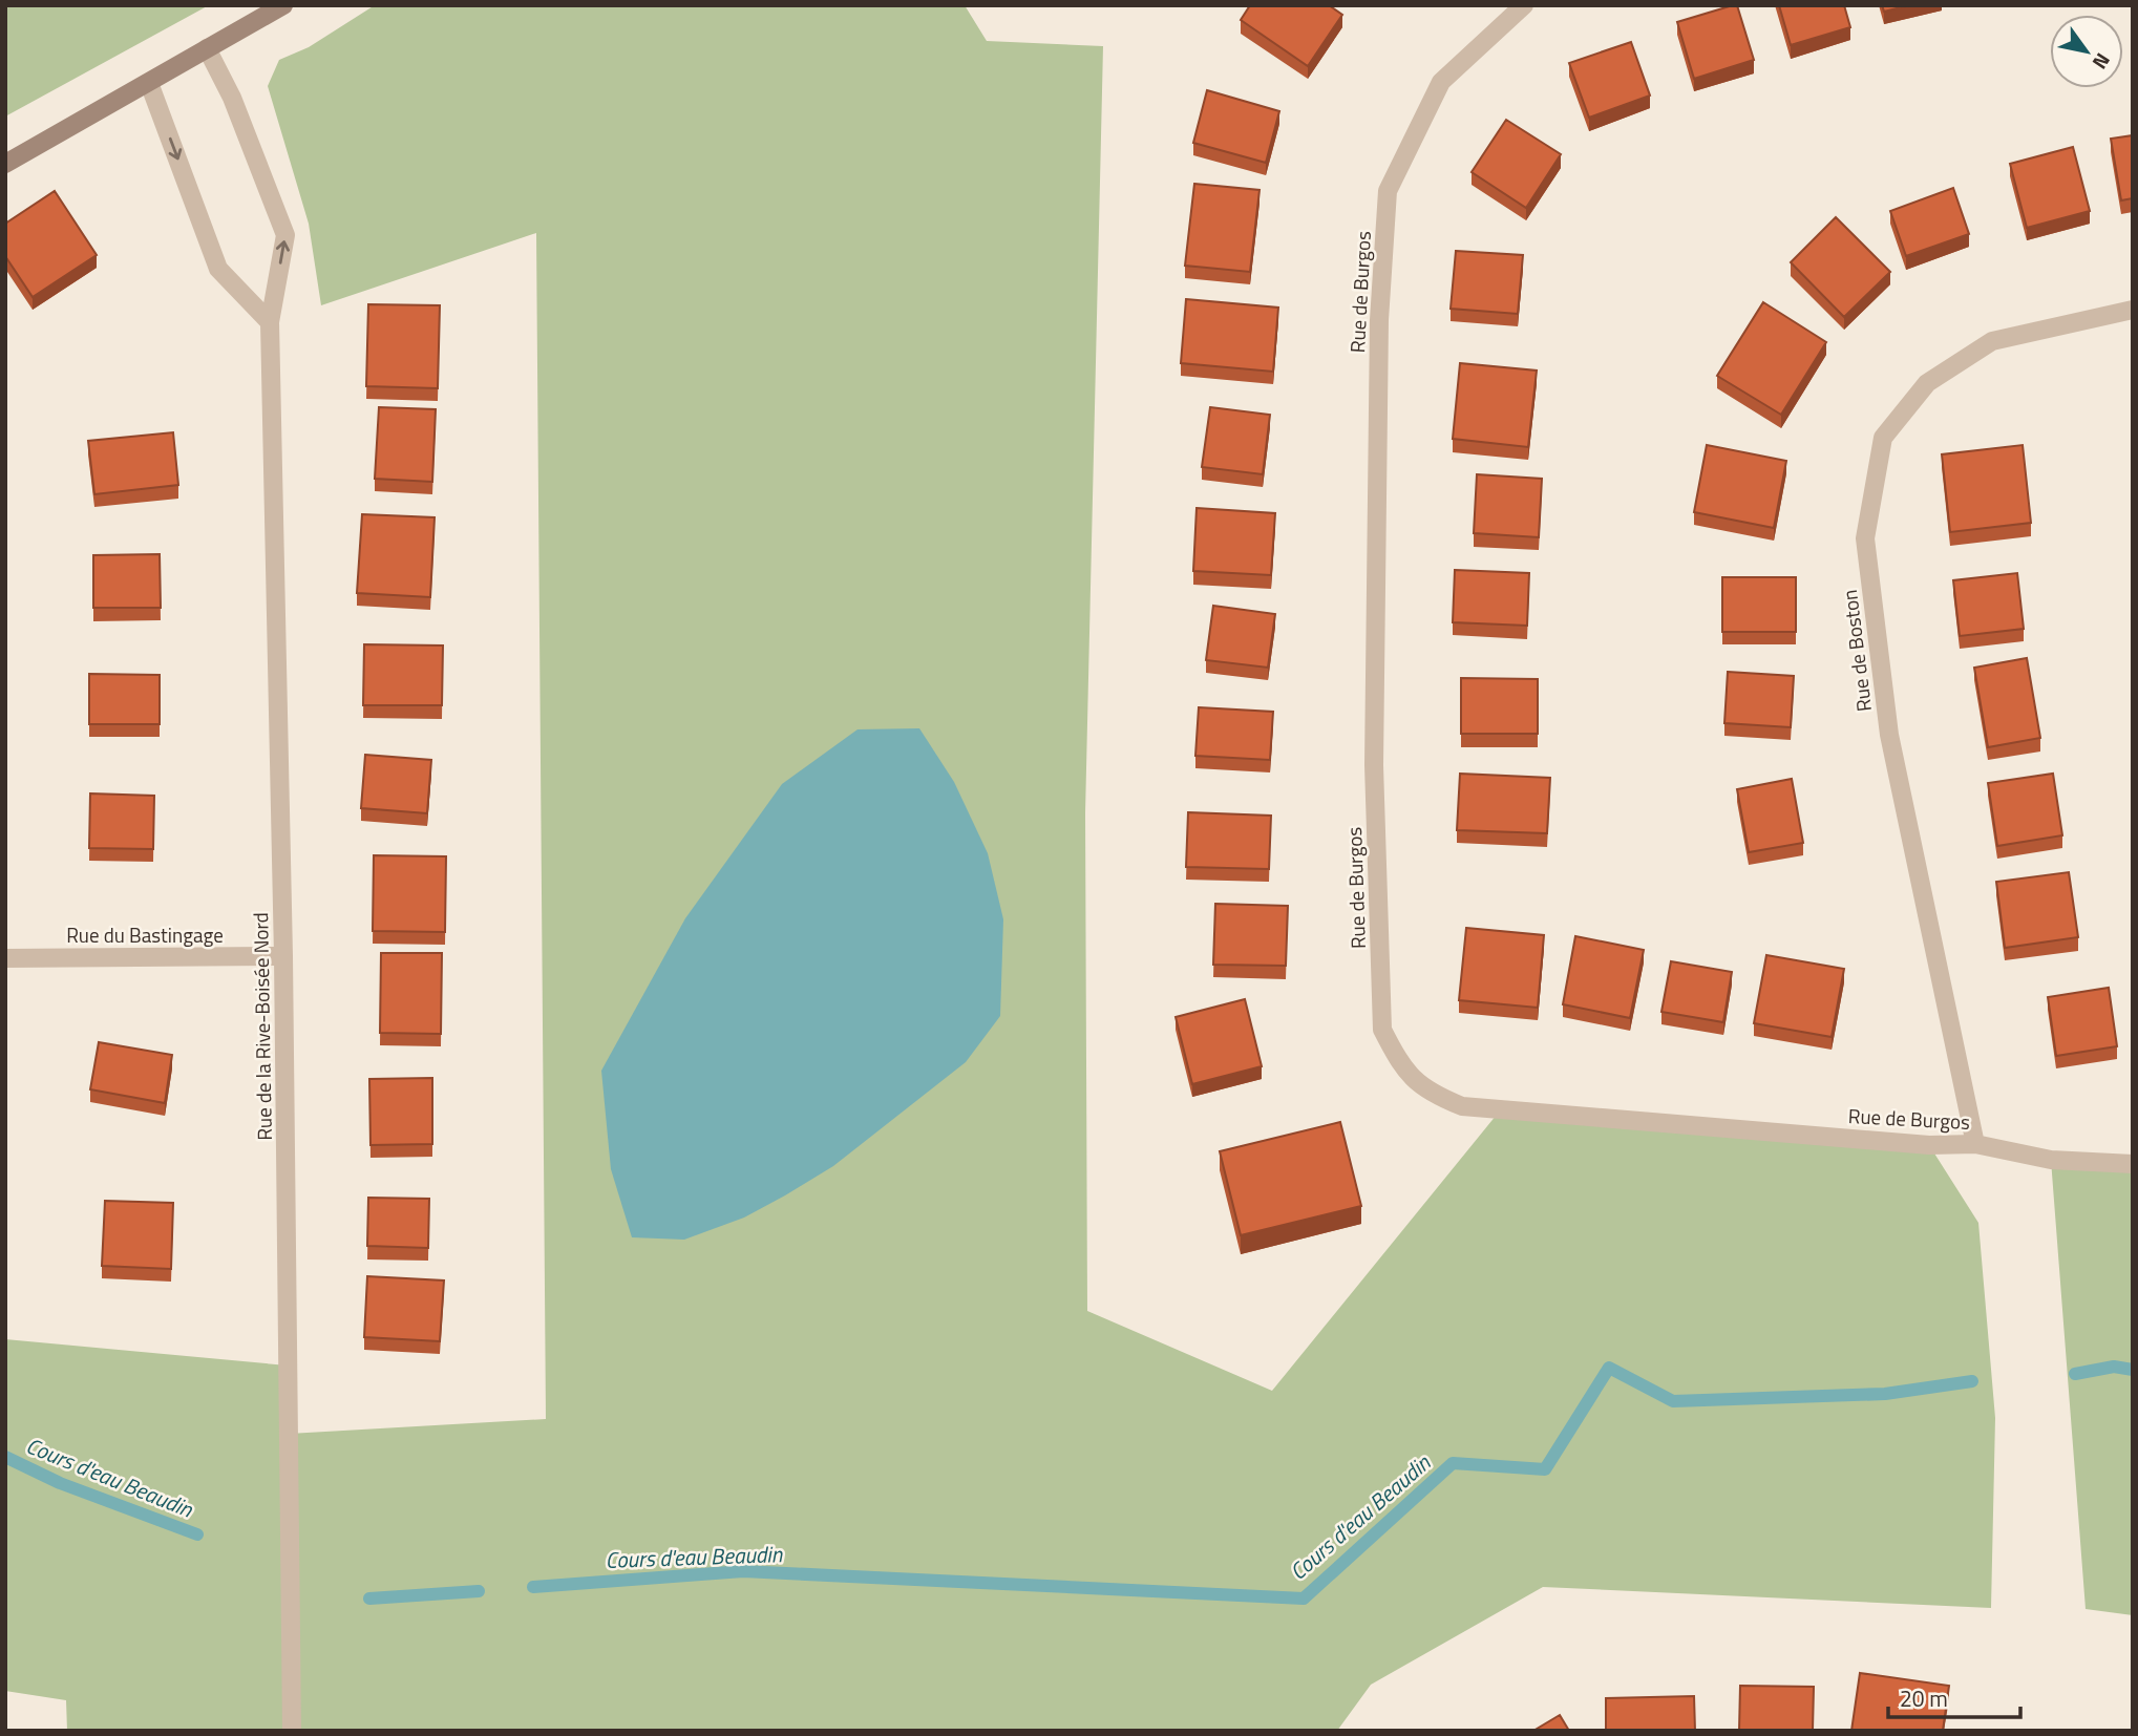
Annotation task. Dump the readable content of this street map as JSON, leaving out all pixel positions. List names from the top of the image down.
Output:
{
  "streets": {
    "street": [
      "Rue de Burgos",
      "Rue de Boston",
      "Rue du Bastingage",
      "Rue de la Rive-Boisée Nord"
    ]
  },
  "crossings": [
    ["Rue de Burgos", "Rue de Boston"],
    ["Rue du Bastingage", "Rue de la Rive-Boisée Nord"]
  ],
  "water": ["Cours d'eau Beaudin"],
  "scale_bar": "20 m",
  "north": "bottom right"
}
